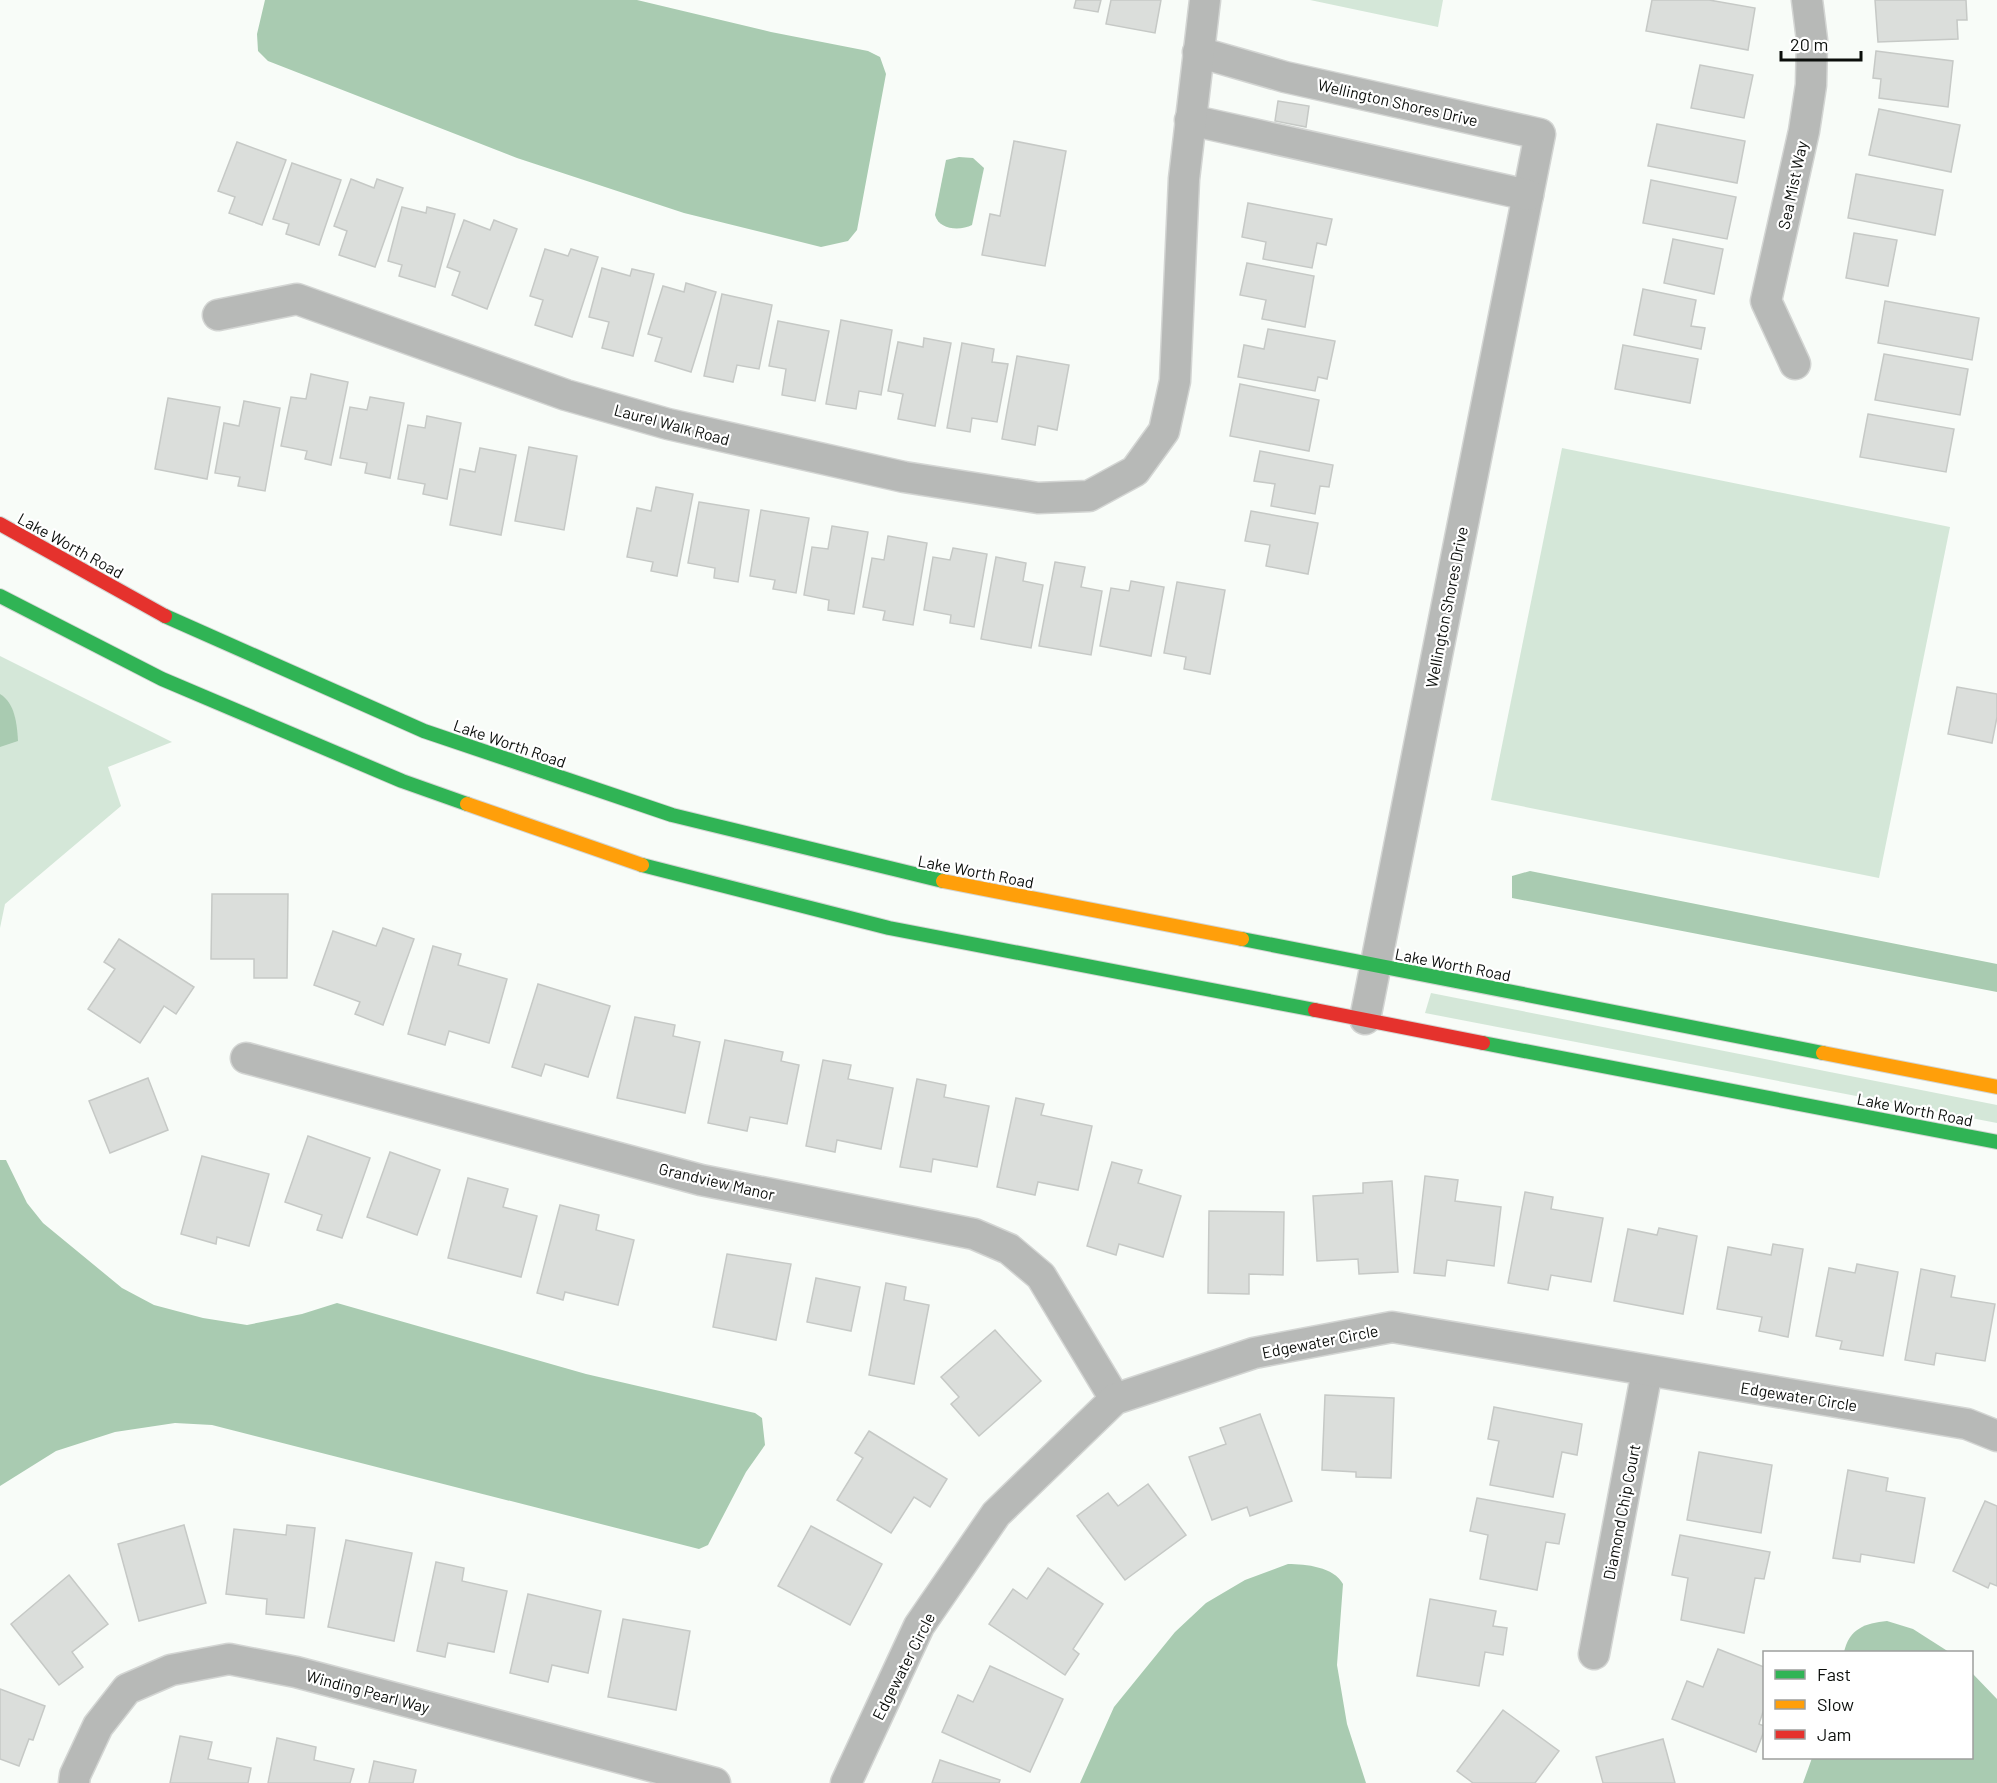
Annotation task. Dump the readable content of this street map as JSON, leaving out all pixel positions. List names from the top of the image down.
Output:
{
  "streets": {
    "street": [
      "Wellington Shores Drive",
      "Sea Mist Way",
      "Laurel Walk Road",
      "Lake Worth Road",
      "Grandview Manor",
      "Edgewater Circle",
      "Diamond Chip Court",
      "Winding Pearl Way"
    ]
  },
  "crossings": [
    ["Wellington Shores Drive", "Lake Worth Road"],
    ["Grandview Manor", "Edgewater Circle"],
    ["Edgewater Circle", "Diamond Chip Court"]
  ],
  "legend": ["Fast", "Slow", "Jam"],
  "scale_bar": "20 m"
}
